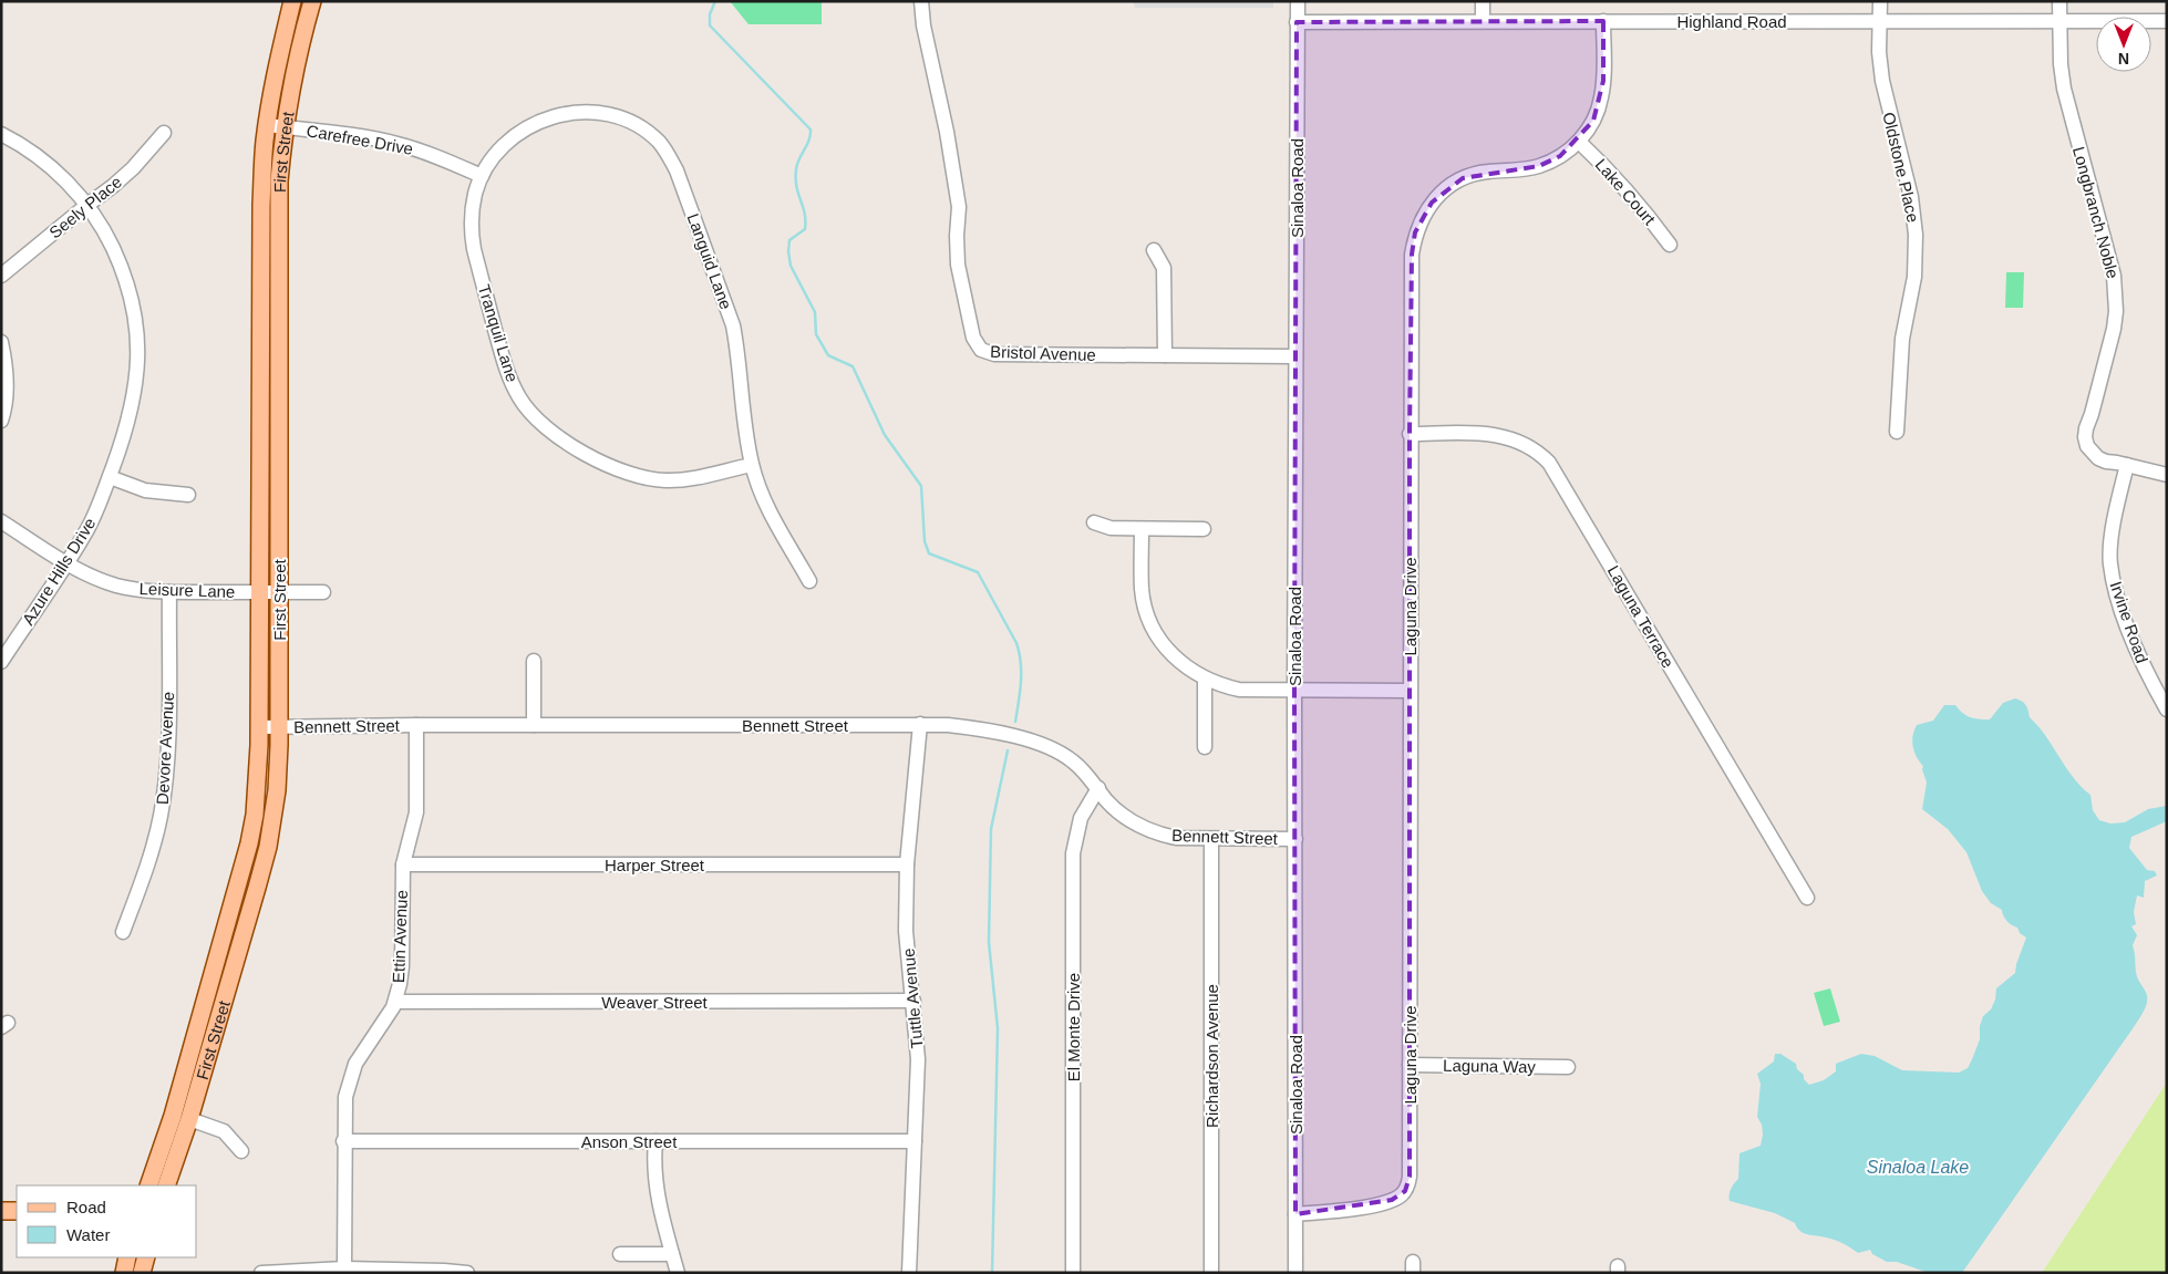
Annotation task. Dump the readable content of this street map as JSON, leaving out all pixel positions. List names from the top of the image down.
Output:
{
  "streets": {
    "main road": ["First Street"],
    "street": [
      "Highland Road",
      "Carefree Drive",
      "Oldstone Place",
      "Sinaloa Road",
      "Lake Court",
      "Seely Place",
      "Longbranch Noble",
      "Languid Lane",
      "Tranquil Lane",
      "Bristol Avenue",
      "Azure Hills Drive",
      "Leisure Lane",
      "Laguna Drive",
      "Laguna Terrace",
      "Irvine Road",
      "Bennett Street",
      "Devore Avenue",
      "Harper Street",
      "Ettin Avenue",
      "Tuttle Avenue",
      "Weaver Street",
      "El Monte Drive",
      "Richardson Avenue",
      "Laguna Way",
      "Anson Street"
    ]
  },
  "crossings": [
    ["Highland Road", "Oldstone Place"],
    ["Highland Road", "Sinaloa Road"],
    ["Highland Road", "Longbranch Noble"],
    ["Highland Road", "Laguna Drive"],
    ["Carefree Drive", "First Street"],
    ["Carefree Drive", "Languid Lane"],
    ["Carefree Drive", "Tranquil Lane"],
    ["First Street", "Leisure Lane"],
    ["First Street", "Bennett Street"],
    ["Sinaloa Road", "Bristol Avenue"],
    ["Sinaloa Road", "Laguna Drive"],
    ["Sinaloa Road", "Bennett Street"],
    ["Lake Court", "Laguna Drive"],
    ["Seely Place", "Azure Hills Drive"],
    ["Longbranch Noble", "Irvine Road"],
    ["Languid Lane", "Tranquil Lane"],
    ["Azure Hills Drive", "Leisure Lane"],
    ["Leisure Lane", "Devore Avenue"],
    ["Laguna Drive", "Laguna Terrace"],
    ["Laguna Drive", "Laguna Way"],
    ["Bennett Street", "Ettin Avenue"],
    ["Bennett Street", "Tuttle Avenue"],
    ["Bennett Street", "El Monte Drive"],
    ["Bennett Street", "Richardson Avenue"],
    ["Harper Street", "Ettin Avenue"],
    ["Harper Street", "Tuttle Avenue"],
    ["Ettin Avenue", "Weaver Street"],
    ["Ettin Avenue", "Anson Street"],
    ["Tuttle Avenue", "Weaver Street"],
    ["Tuttle Avenue", "Anson Street"]
  ],
  "water": ["Sinaloa Lake"],
  "legend": ["Road", "Water"],
  "north": "bottom"
}
